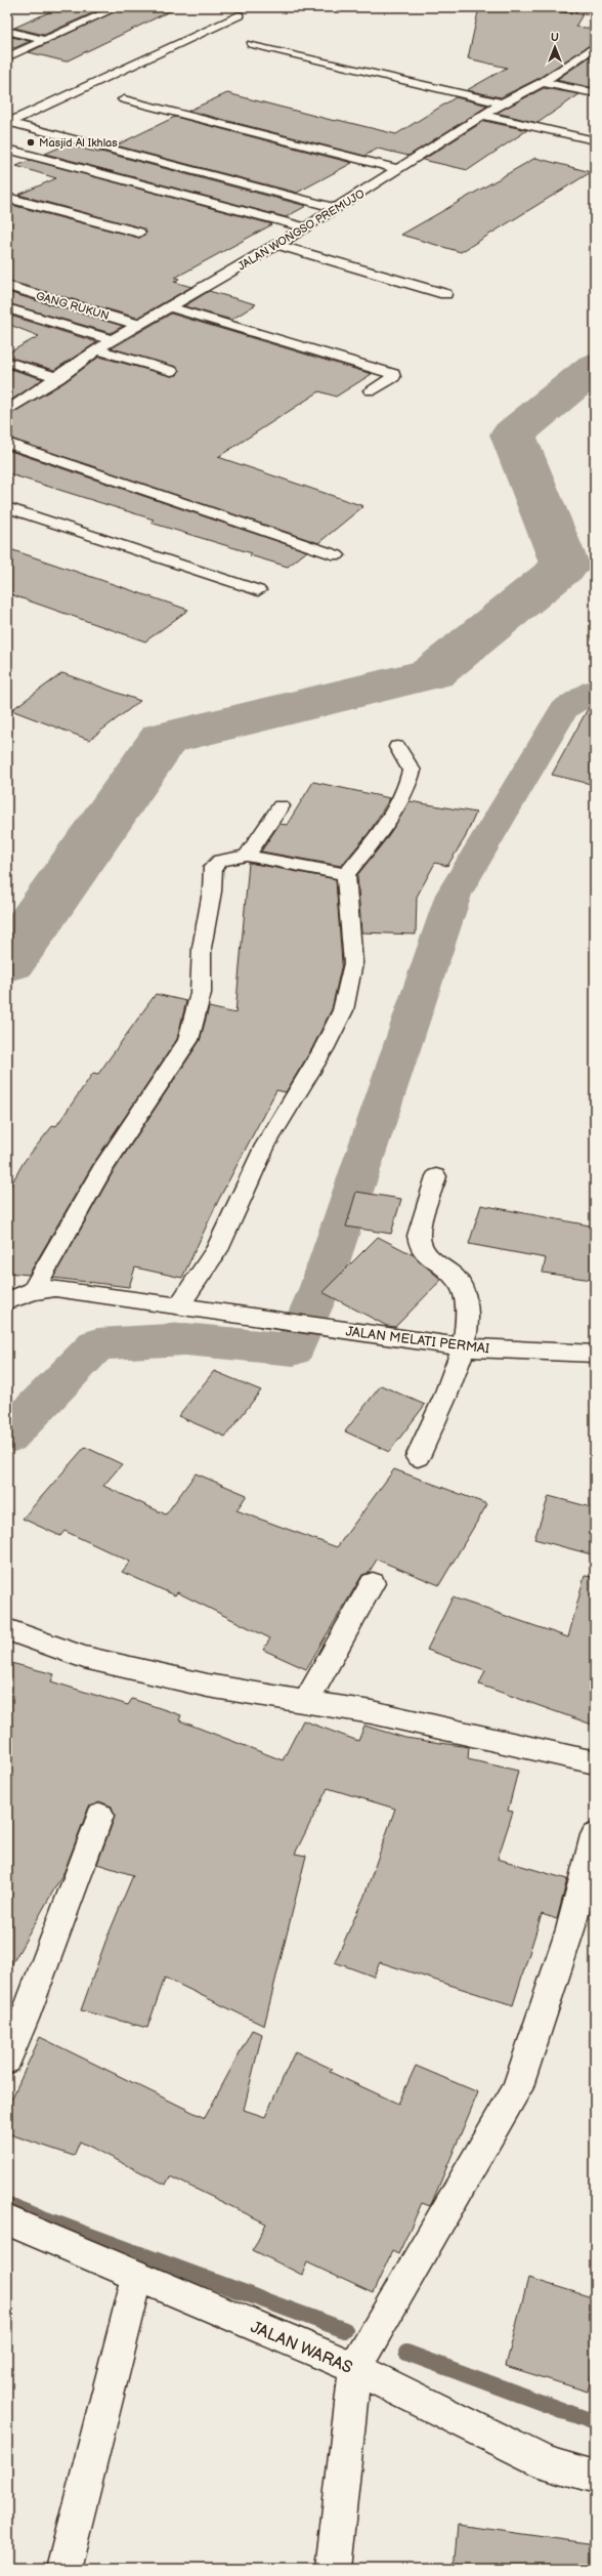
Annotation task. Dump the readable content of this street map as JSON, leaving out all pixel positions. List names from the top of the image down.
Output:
{
  "streets": {
    "street": [
      "JALAN WONGSO PREMUJO",
      "GANG RUKUN",
      "JALAN MELATI PERMAI",
      "JALAN WARAS"
    ]
  },
  "crossings": [
    ["JALAN WONGSO PREMUJO", "GANG RUKUN"]
  ],
  "places": ["Masjid Al Ikhlas"],
  "north": "top"
}
